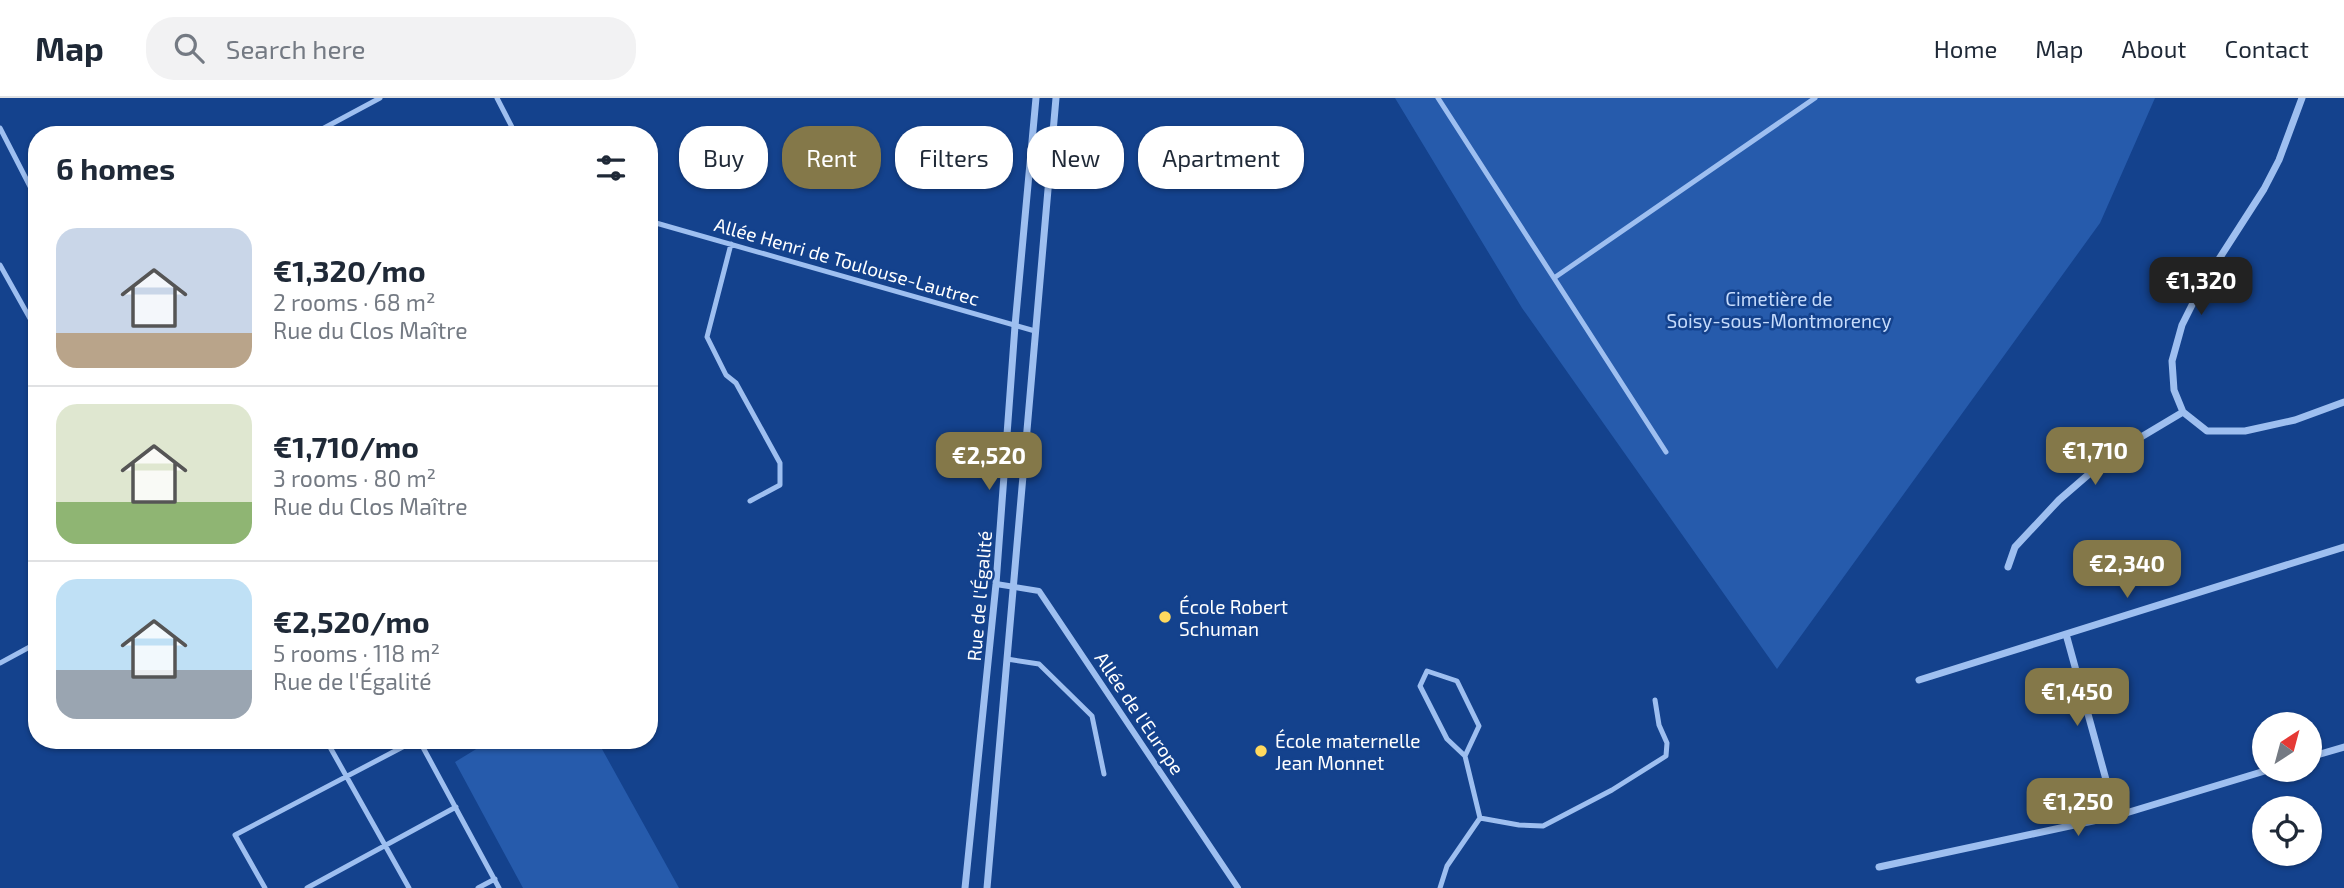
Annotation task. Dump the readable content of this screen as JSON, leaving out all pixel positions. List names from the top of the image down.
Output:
{
  "streets": {
    "street": ["Rue de l'Égalité", "Allée de l'Europe"],
    "lane": ["Allée Henri de Toulouse-Lautrec"]
  },
  "crossings": [
    ["Allée Henri de Toulouse-Lautrec", "Rue de l'Égalité"],
    ["Rue de l'Égalité", "Allée de l'Europe"]
  ],
  "parks": ["Cimetière de Soisy-sous-Montmorency"],
  "places": ["École Robert Schuman", "École maternelle Jean Monnet"],
  "north": "top right",
  "page": {
    "header": "Map",
    "search": "Search here",
    "nav": [
      "Home",
      "Map",
      "About",
      "Contact"
    ],
    "chip": [
      "Buy",
      "Rent",
      "Filters",
      "New",
      "Apartment"
    ],
    "heading": "6 homes",
    "list": [
      {
        "name": "€1,320/mo",
        "note": "2 rooms · 68 m² · Rue du Clos Maître"
      },
      {
        "name": "€1,710/mo",
        "note": "3 rooms · 80 m² · Rue du Clos Maître"
      },
      {
        "name": "€2,520/mo",
        "note": "5 rooms · 118 m² · Rue de l'Égalité"
      }
    ],
    "price": [
      "€1,320",
      "€1,710",
      "€2,520",
      "€2,340",
      "€1,450",
      "€1,250"
    ]
  }
}
